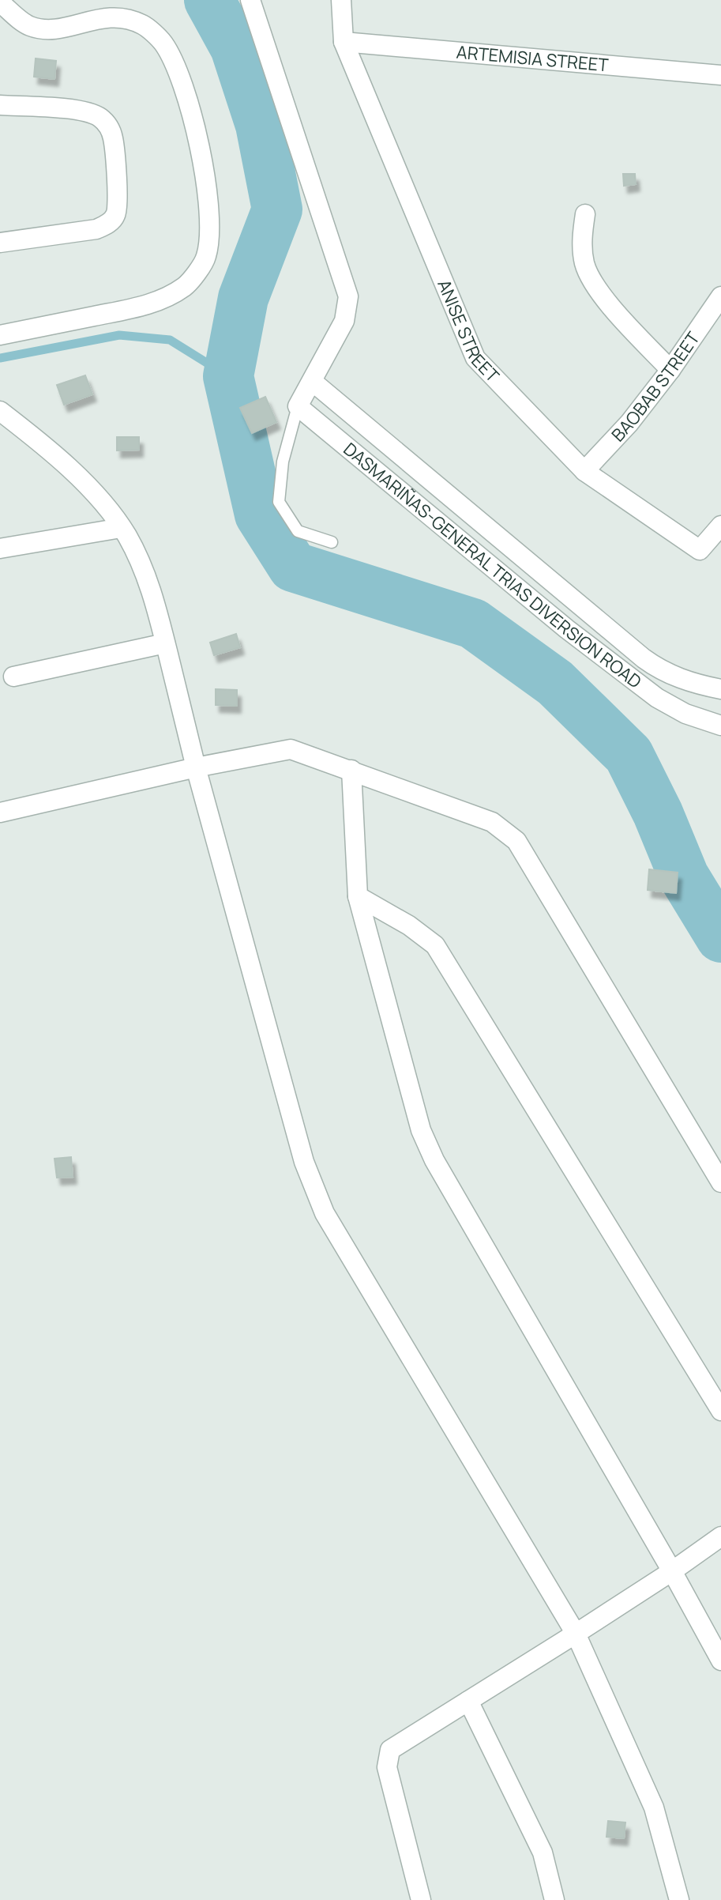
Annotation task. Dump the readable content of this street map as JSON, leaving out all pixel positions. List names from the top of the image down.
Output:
{
  "streets": {
    "street": [
      "ARTEMISIA STREET",
      "ANISE STREET",
      "BAOBAB STREET",
      "DASMARIÑAS-GENERAL TRIAS DIVERSION ROAD"
    ]
  },
  "crossings": [
    ["ARTEMISIA STREET", "ANISE STREET"],
    ["ANISE STREET", "BAOBAB STREET"]
  ]
}
